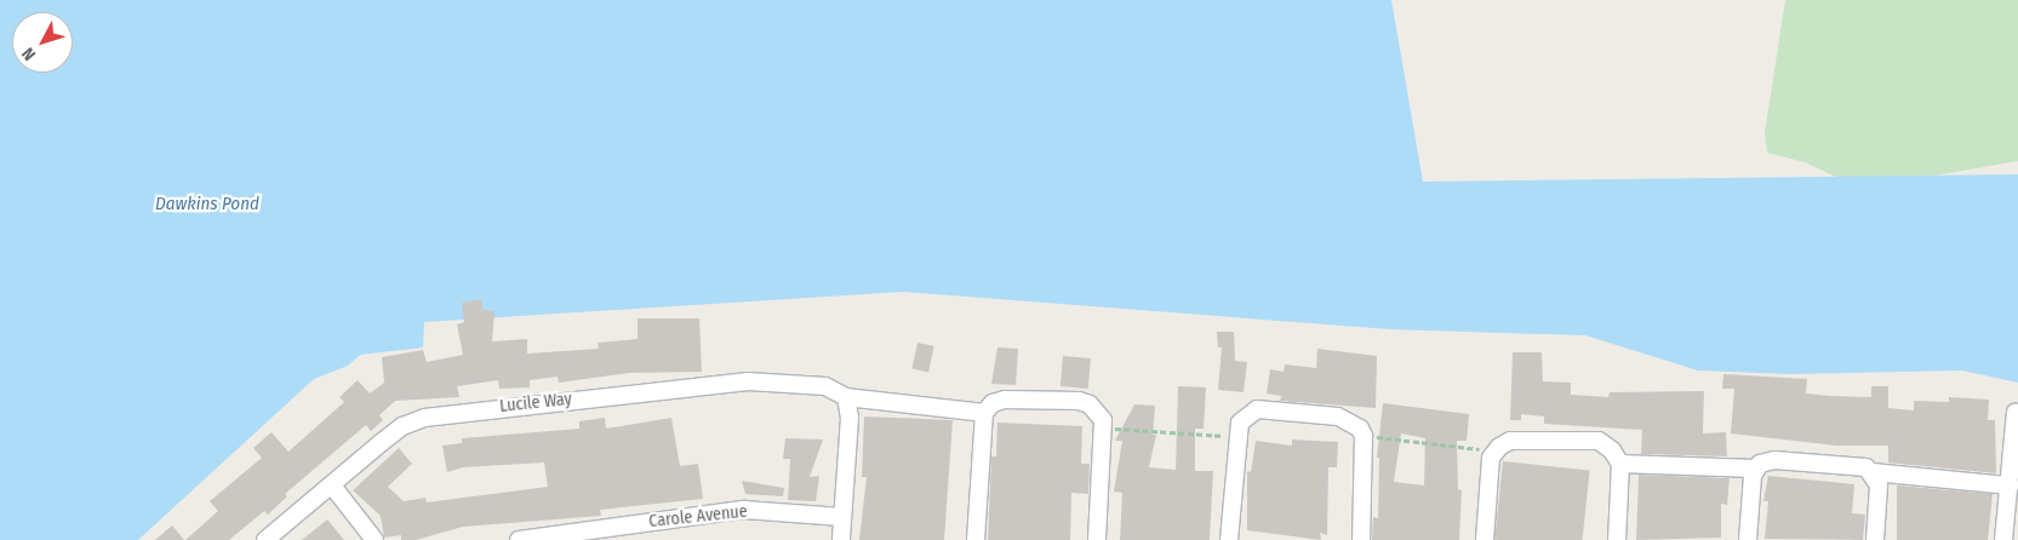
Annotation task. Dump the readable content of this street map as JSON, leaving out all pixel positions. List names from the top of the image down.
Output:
{
  "streets": {
    "street": ["Lucile Way", "Carole Avenue"]
  },
  "water": ["Dawkins Pond"],
  "north": "bottom left"
}
